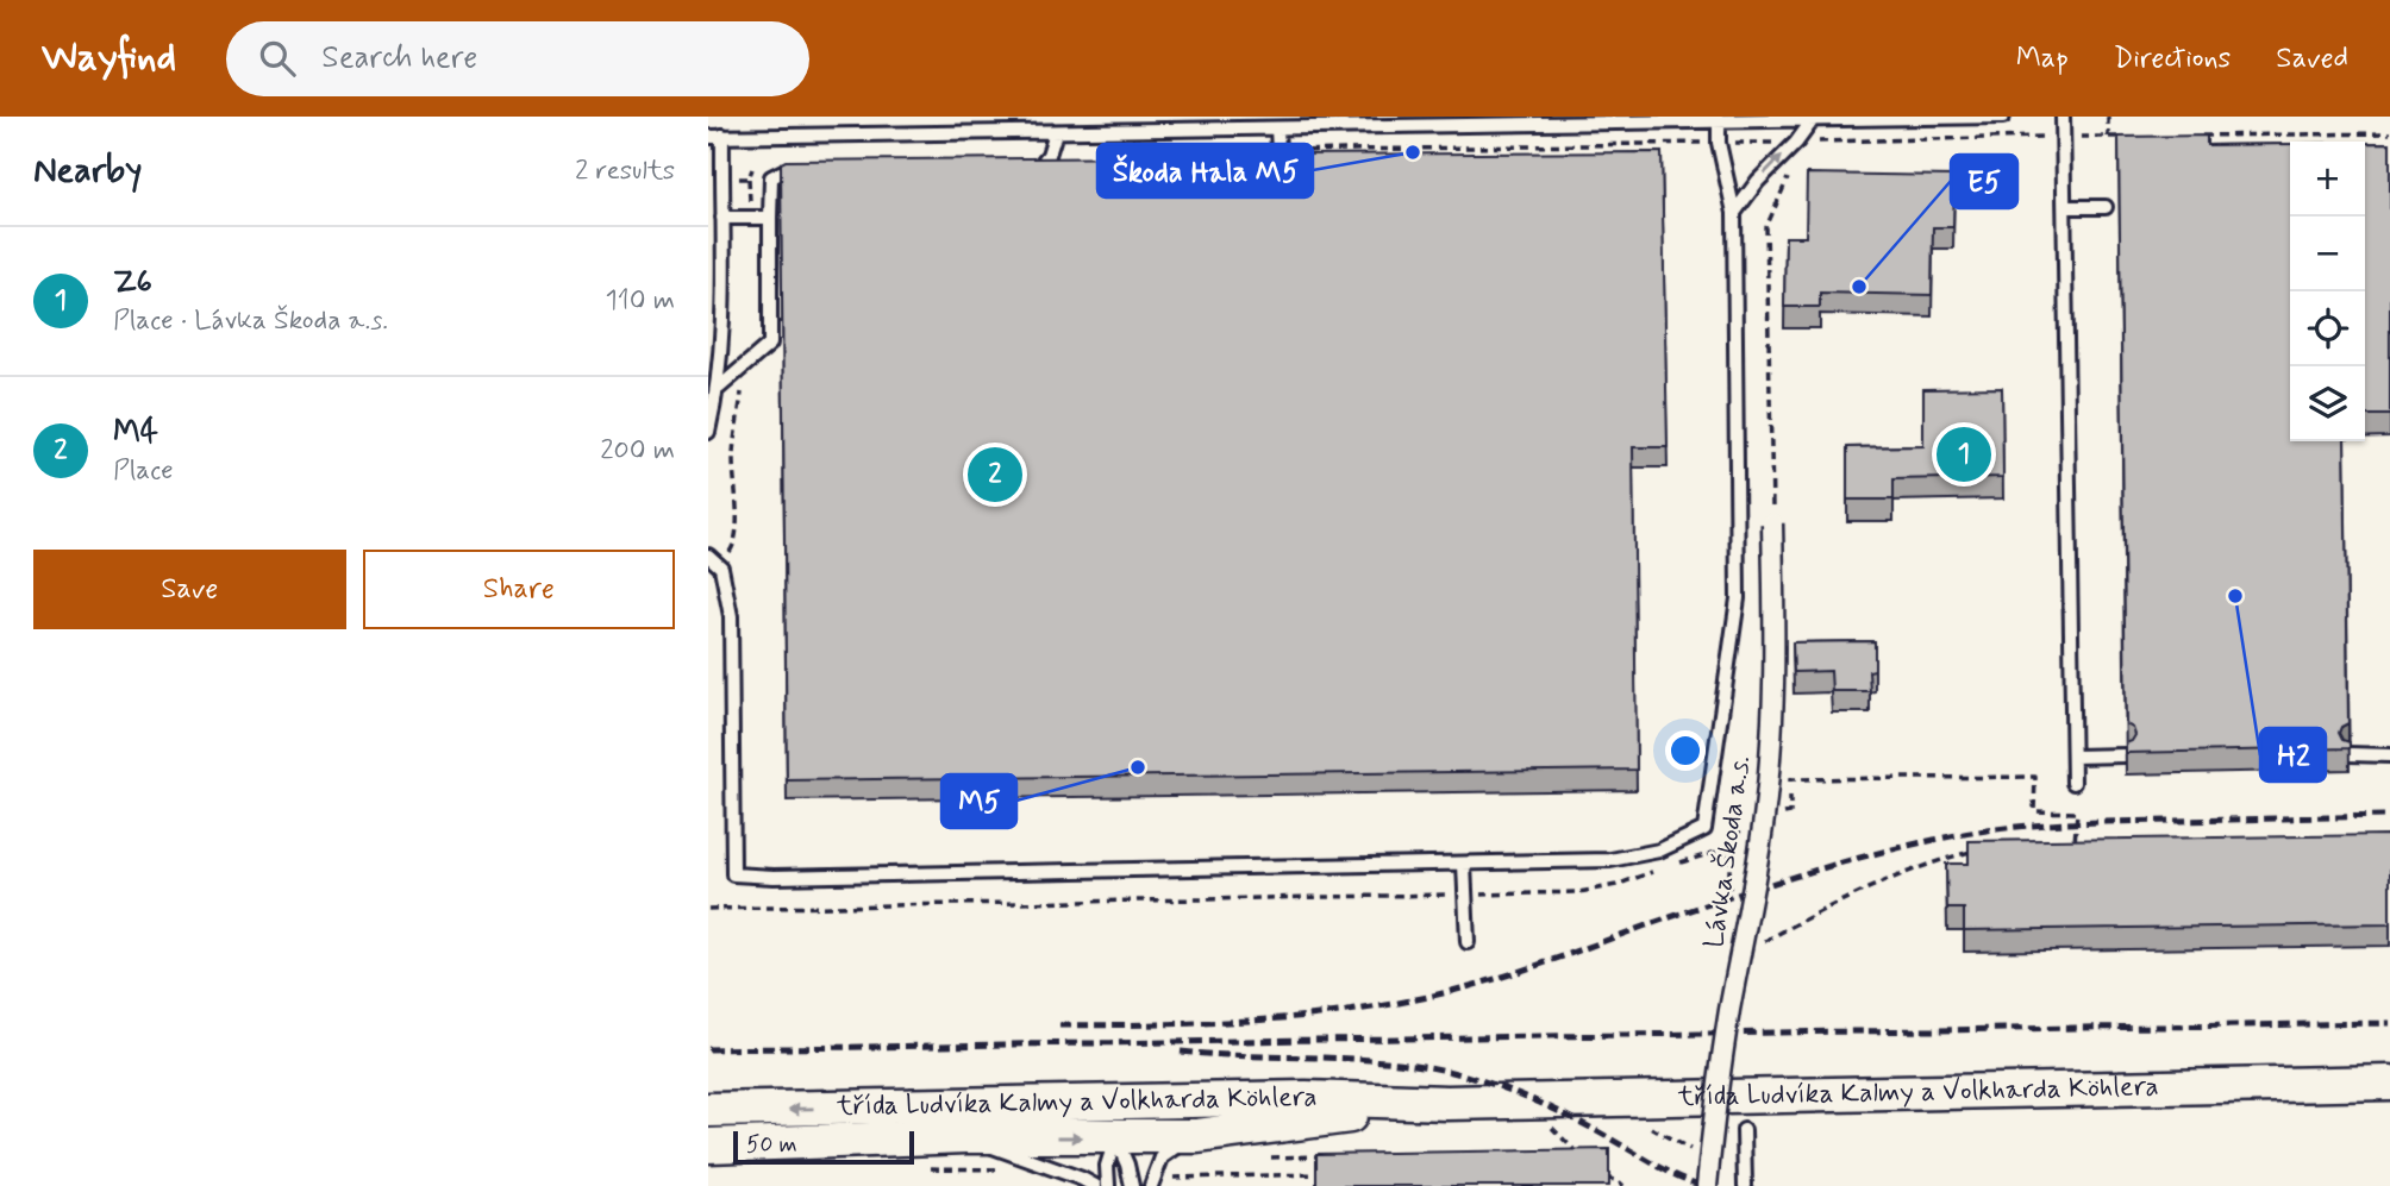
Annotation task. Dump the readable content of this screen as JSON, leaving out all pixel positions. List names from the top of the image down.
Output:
{
  "streets": {
    "street": ["Lávka Škoda a.s.", "třída Ludvíka Kalmy a Volkharda Köhlera"]
  },
  "places": [
    "Škoda Hala M5",
    "E5",
    "H2",
    "M5"
  ],
  "scale_bar": "50 m",
  "page": {
    "header": "Wayfind",
    "search": "Search here",
    "nav": ["Map", "Directions", "Saved"],
    "heading": ["Nearby", "2 results"],
    "map_buttons": ["+", "−"],
    "list": [
      {
        "mark": "1",
        "name": "Z6",
        "note": "Place · Lávka Škoda a.s.",
        "value": "110 m"
      },
      {
        "mark": "2",
        "name": "M4",
        "note": "Place",
        "value": "200 m"
      }
    ],
    "pins": ["1", "2"],
    "buttons": ["Save", "Share"],
    "scale": "50 m"
  }
}
